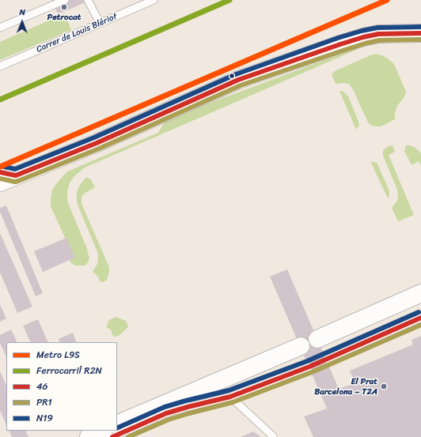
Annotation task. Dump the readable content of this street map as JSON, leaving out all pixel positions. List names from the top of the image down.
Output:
{
  "streets": {
    "lane": ["Carrer de Louis Blériot"]
  },
  "places": ["Petrocat", "El Prat Barcelona – T2A"],
  "lines": [
    "metro line L9S",
    "rail line R2N",
    "transit line N19",
    "transit line 46",
    "transit line PR1"
  ],
  "legend": [
    "Metro L9S",
    "Ferrocarril R2N",
    "46",
    "PR1",
    "N19"
  ],
  "north": "top"
}
